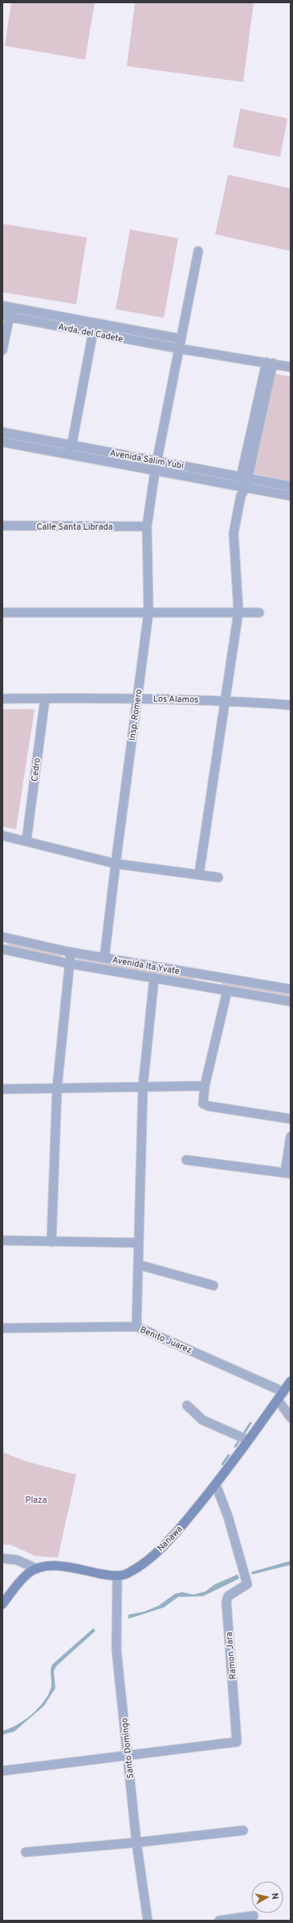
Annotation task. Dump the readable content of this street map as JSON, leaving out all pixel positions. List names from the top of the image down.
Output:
{
  "streets": {
    "main road": ["Nanawa"],
    "street": [
      "Avda. del Cadete",
      "Avenida Salim Yubi",
      "Calle Santa Librada",
      "Los Alamos",
      "Insp. Romero",
      "Cedro",
      "Avenida Ita Yvate",
      "Benito Juarez",
      "Ramon Jara",
      "Santo Domingo"
    ]
  },
  "crossings": [
    ["Avda. del Cadete", "Insp. Romero"],
    ["Avenida Salim Yubi", "Insp. Romero"],
    ["Calle Santa Librada", "Insp. Romero"],
    ["Los Alamos", "Insp. Romero"],
    ["Los Alamos", "Cedro"],
    ["Insp. Romero", "Avenida Ita Yvate"],
    ["Benito Juarez", "Nanawa"],
    ["Nanawa", "Ramon Jara"],
    ["Nanawa", "Santo Domingo"],
    ["Ramon Jara", "Santo Domingo"]
  ],
  "parks": ["Plaza"],
  "north": "right"
}
